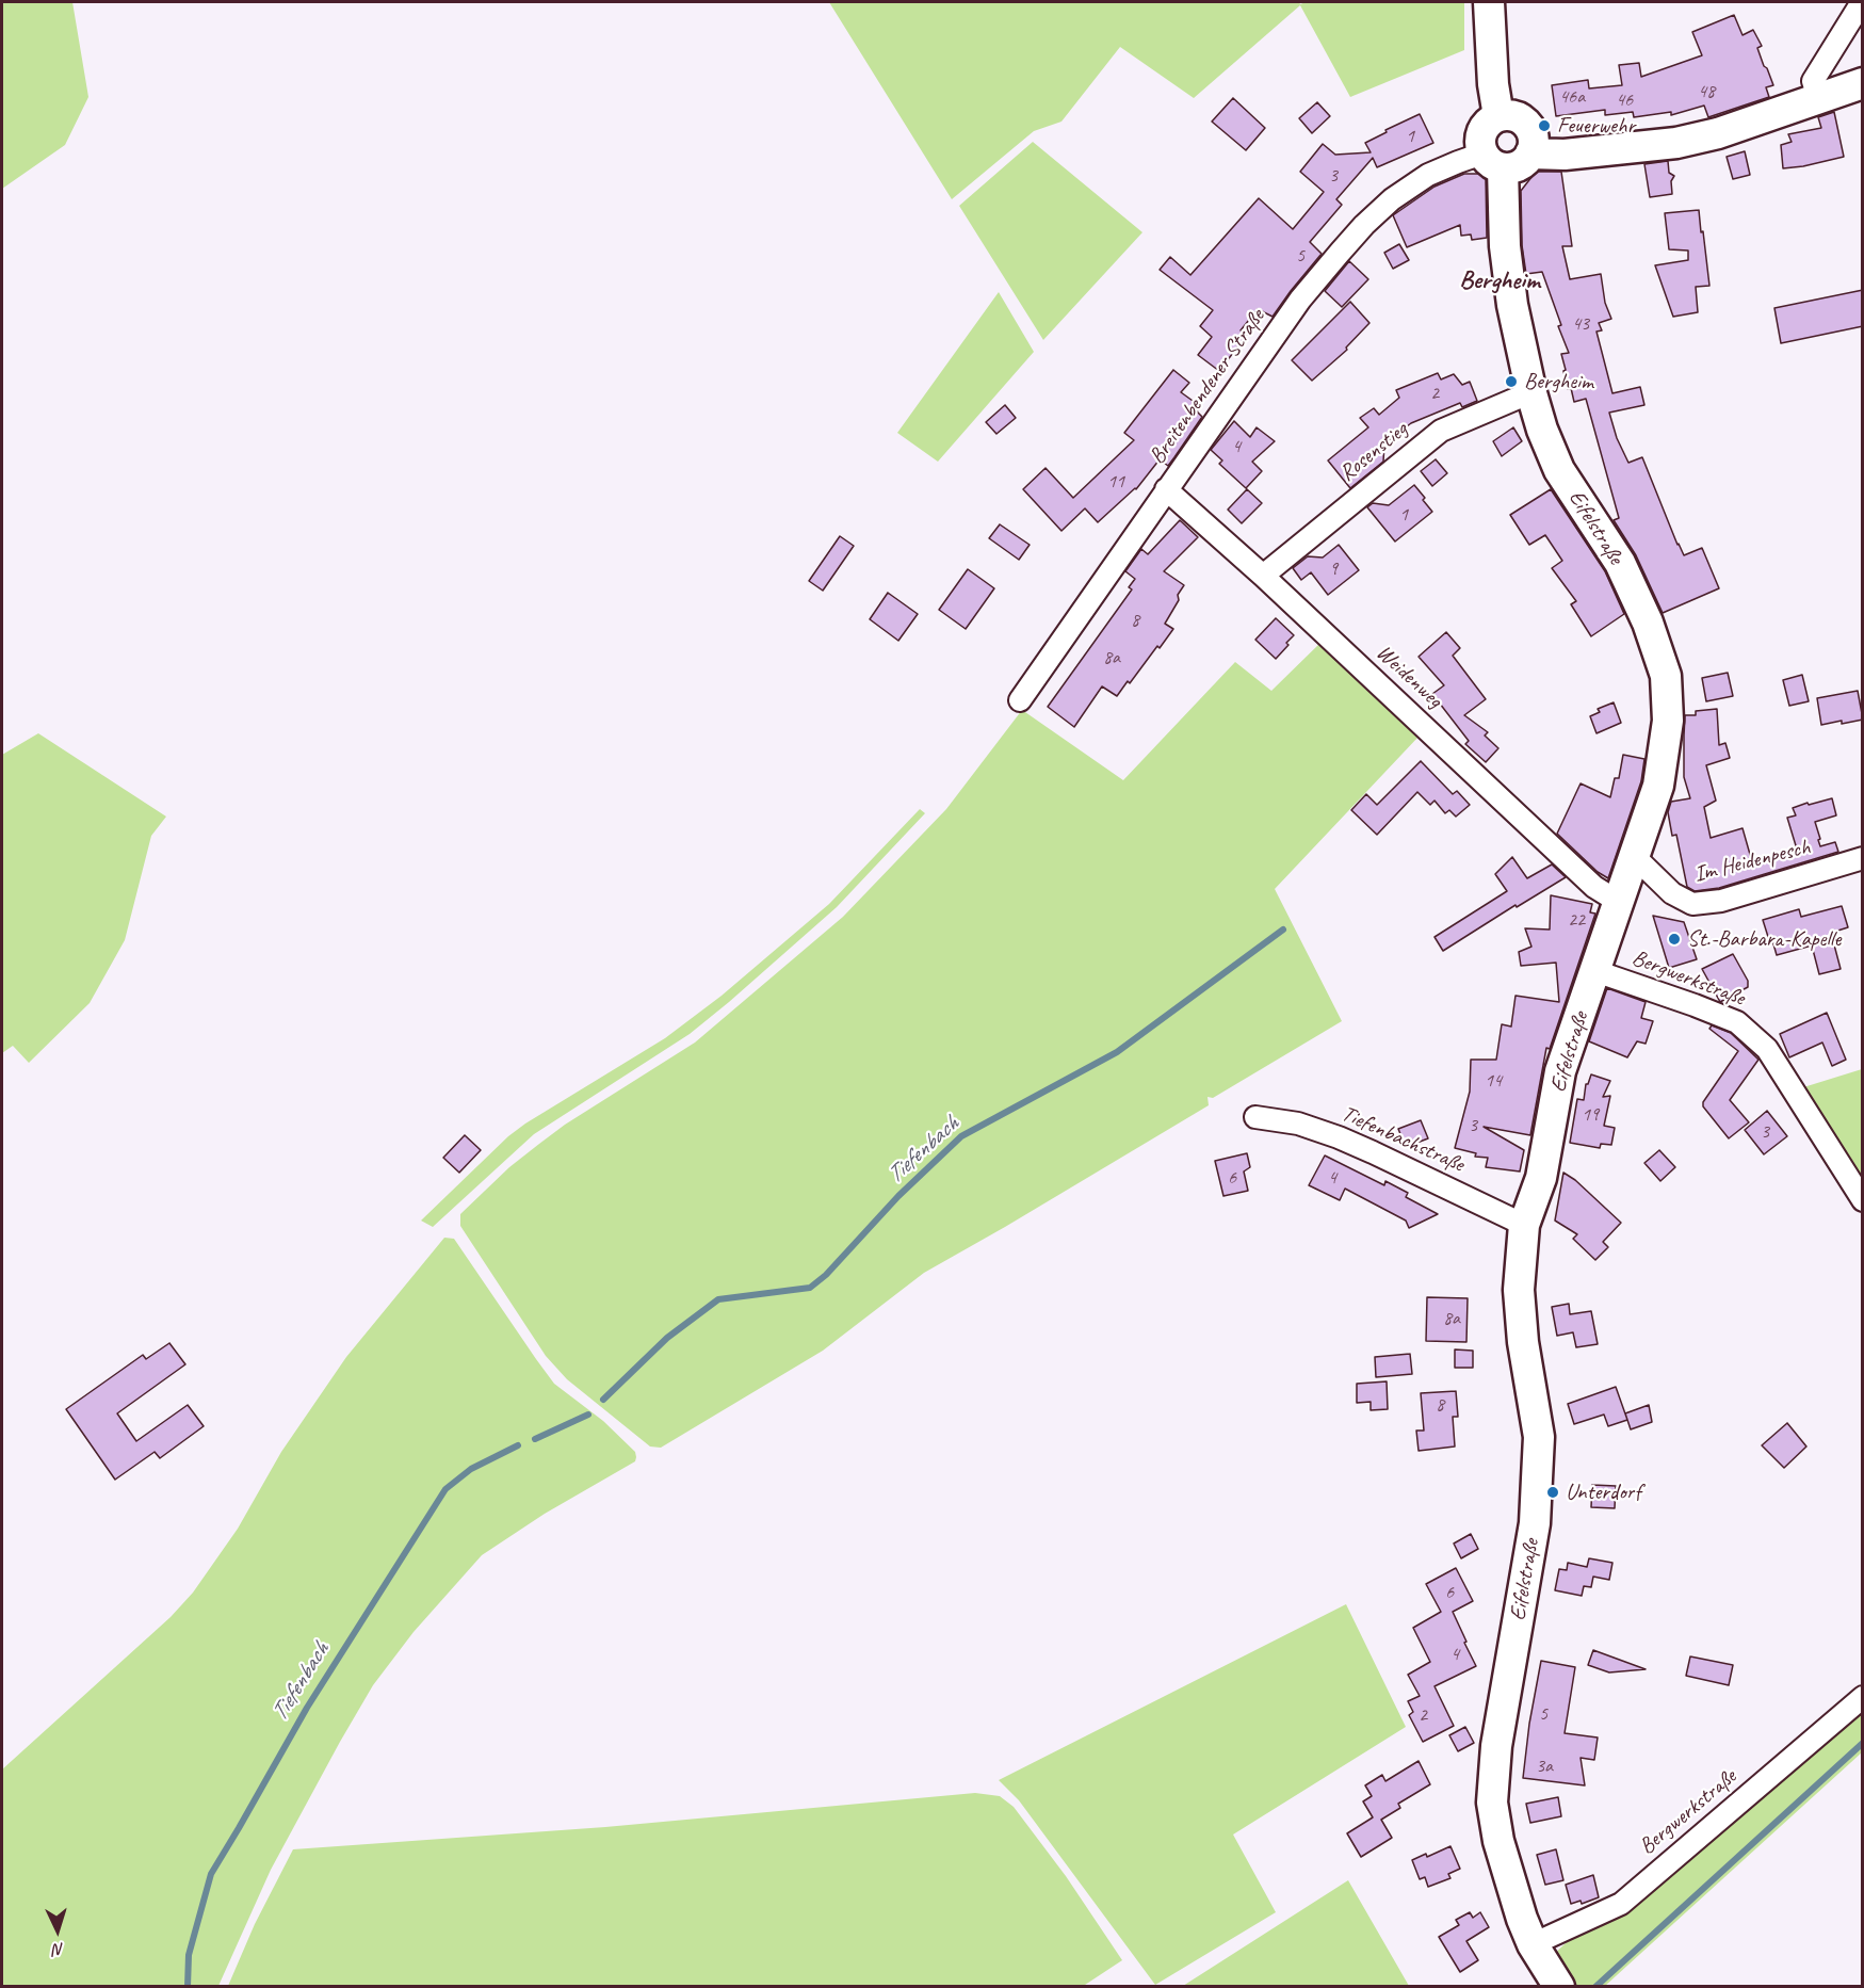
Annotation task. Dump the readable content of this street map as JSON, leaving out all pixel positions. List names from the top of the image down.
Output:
{
  "streets": {
    "street": [
      "Breitenbendener Straße",
      "Rosenstieg",
      "Eifelstraße",
      "Weidenweg",
      "Im Heidenpesch",
      "Bergwerkstraße",
      "Tiefenbachstraße"
    ]
  },
  "crossings": [
    ["Breitenbendener Straße", "Eifelstraße"],
    ["Breitenbendener Straße", "Weidenweg"],
    ["Rosenstieg", "Eifelstraße"],
    ["Rosenstieg", "Weidenweg"],
    ["Eifelstraße", "Weidenweg"],
    ["Eifelstraße", "Im Heidenpesch"],
    ["Eifelstraße", "Bergwerkstraße"],
    ["Eifelstraße", "Tiefenbachstraße"]
  ],
  "districts": ["Bergheim"],
  "water": ["Tiefenbach"],
  "places": [
    "Feuerwehr",
    "Bergheim",
    "St.-Barbara-Kapelle",
    "Unterdorf"
  ],
  "house_numbers": [
    "48",
    "46a",
    "46",
    "1",
    "3",
    "5",
    "43",
    "2",
    "4",
    "11",
    "1",
    "9",
    "8",
    "8a",
    "22",
    "14",
    "19",
    "3",
    "3",
    "6",
    "4",
    "8a",
    "8",
    "6",
    "4",
    "5",
    "2",
    "3a"
  ],
  "north": "bottom"
}
